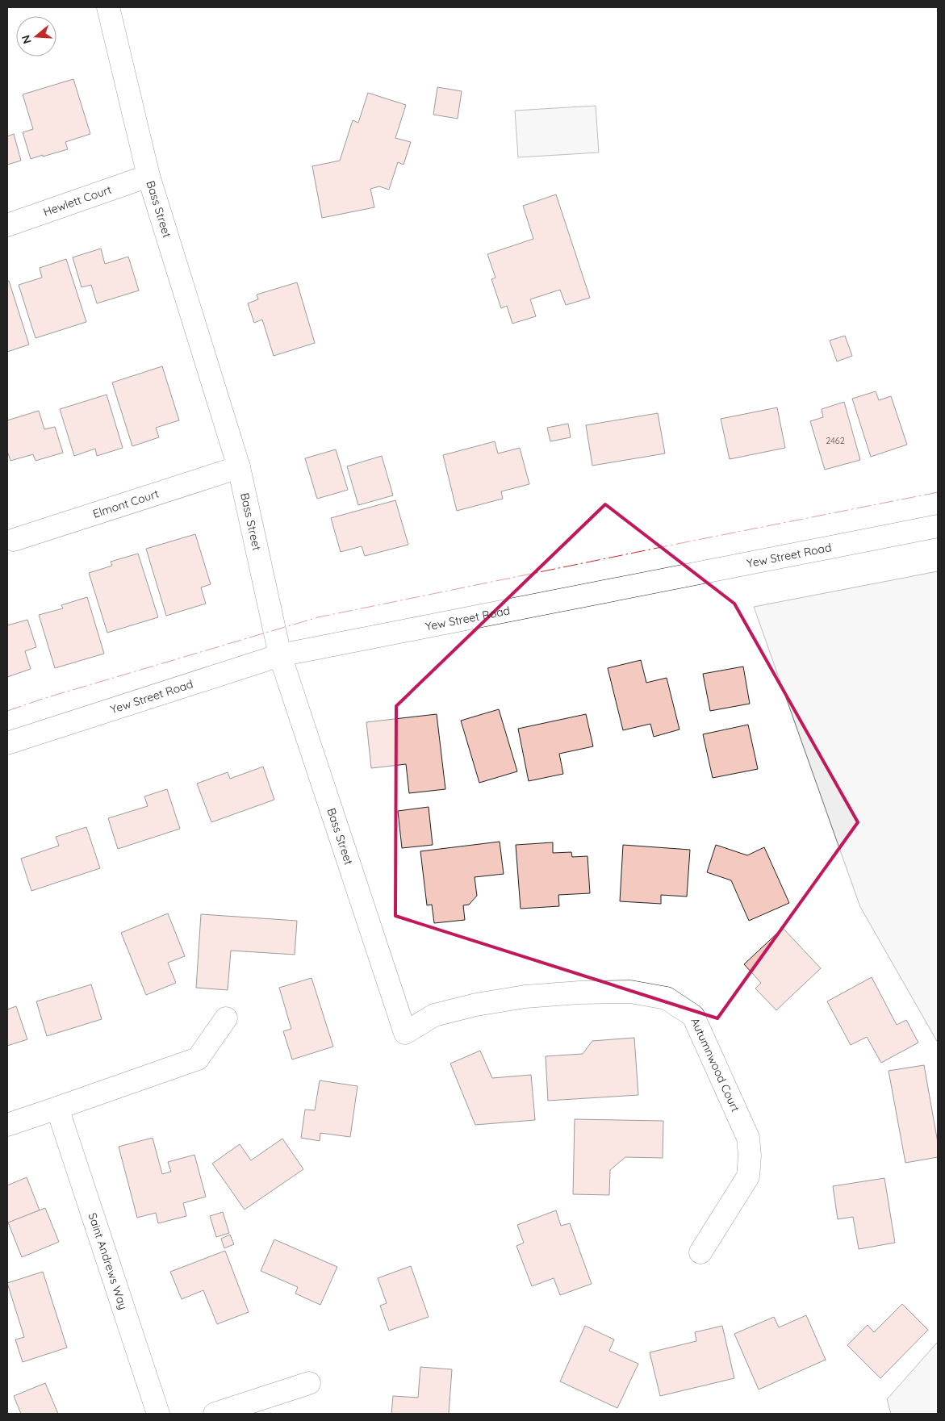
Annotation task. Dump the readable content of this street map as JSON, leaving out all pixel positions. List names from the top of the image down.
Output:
{
  "streets": {
    "street": [
      "Hewlett Court",
      "Bass Street",
      "Elmont Court",
      "Yew Street Road",
      "Autumnwood Court",
      "Saint Andrews Way"
    ]
  },
  "crossings": [
    ["Hewlett Court", "Bass Street"],
    ["Bass Street", "Elmont Court"],
    ["Bass Street", "Yew Street Road"],
    ["Bass Street", "Autumnwood Court"]
  ],
  "house_numbers": ["2462"],
  "north": "left"
}
